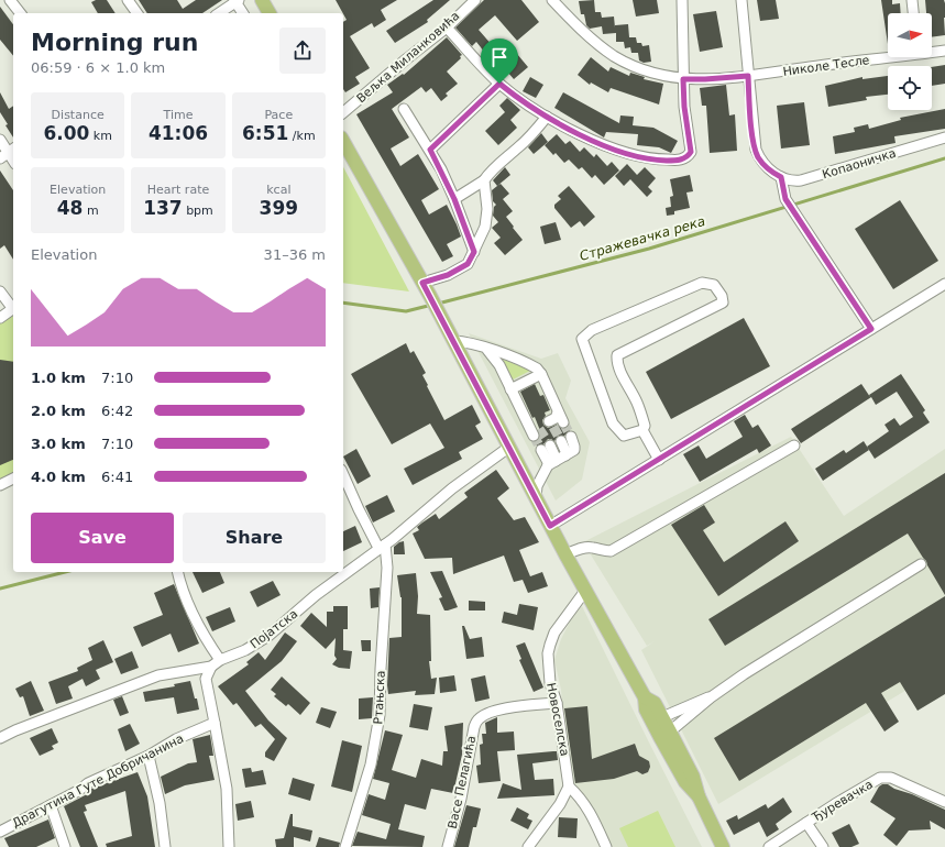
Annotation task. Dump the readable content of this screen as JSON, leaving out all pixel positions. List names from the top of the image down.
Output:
{
  "streets": {
    "street": [
      "Вељка Миланковића",
      "Николе Тесле",
      "Копаоничка",
      "Појатска",
      "Ртањска",
      "Новоселска",
      "Драгутина Гуте Добричанина",
      "Васе Пелагића",
      "Ђуревачка"
    ]
  },
  "crossings": [
    ["Појатска", "Ртањска"],
    ["Новоселска", "Васе Пелагића"]
  ],
  "water": ["Стражевачка река"],
  "north": "right",
  "page": {
    "heading": ["Morning run", "06:59 · 6 × 1.0 km"],
    "stats": [
      ["Distance", "6.00 km"],
      ["Time", "41:06"],
      ["Pace", "6:51 /km"],
      ["Elevation", "48 m"],
      ["Heart rate", "137 bpm"],
      ["kcal", "399"]
    ],
    "chart": ["Elevation", "31–36 m"],
    "list": [
      {
        "name": "1.0 km",
        "note": "7:10"
      },
      {
        "name": "2.0 km",
        "note": "6:42"
      },
      {
        "name": "3.0 km",
        "note": "7:10"
      },
      {
        "name": "4.0 km",
        "note": "6:41"
      }
    ],
    "buttons": ["Save", "Share"]
  }
}
